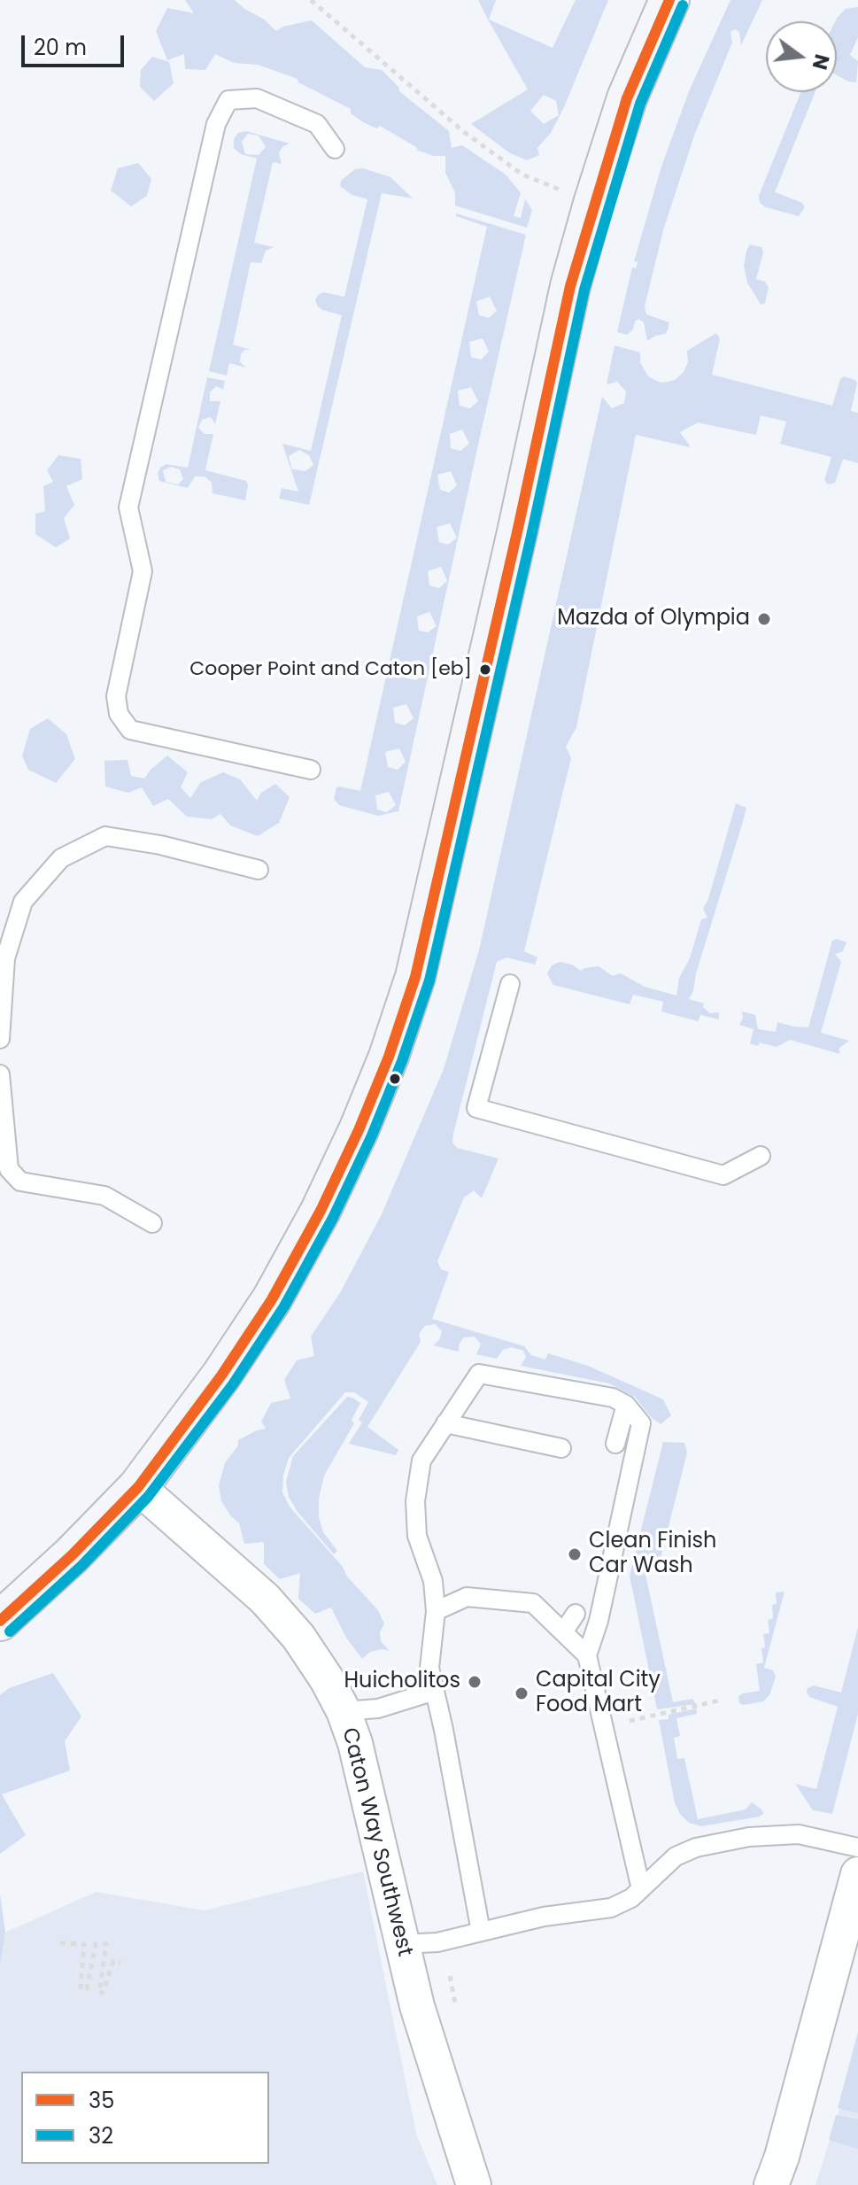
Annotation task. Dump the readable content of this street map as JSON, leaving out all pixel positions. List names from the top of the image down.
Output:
{
  "streets": {
    "street": ["Caton Way Southwest"]
  },
  "places": [
    "Mazda of Olympia",
    "Cooper Point and Caton [eb]",
    "Clean Finish Car Wash",
    "Huicholitos",
    "Capital City Food Mart"
  ],
  "lines": ["transit line 35", "transit line 32"],
  "legend": ["35", "32"],
  "scale_bar": "20 m",
  "north": "right"
}
